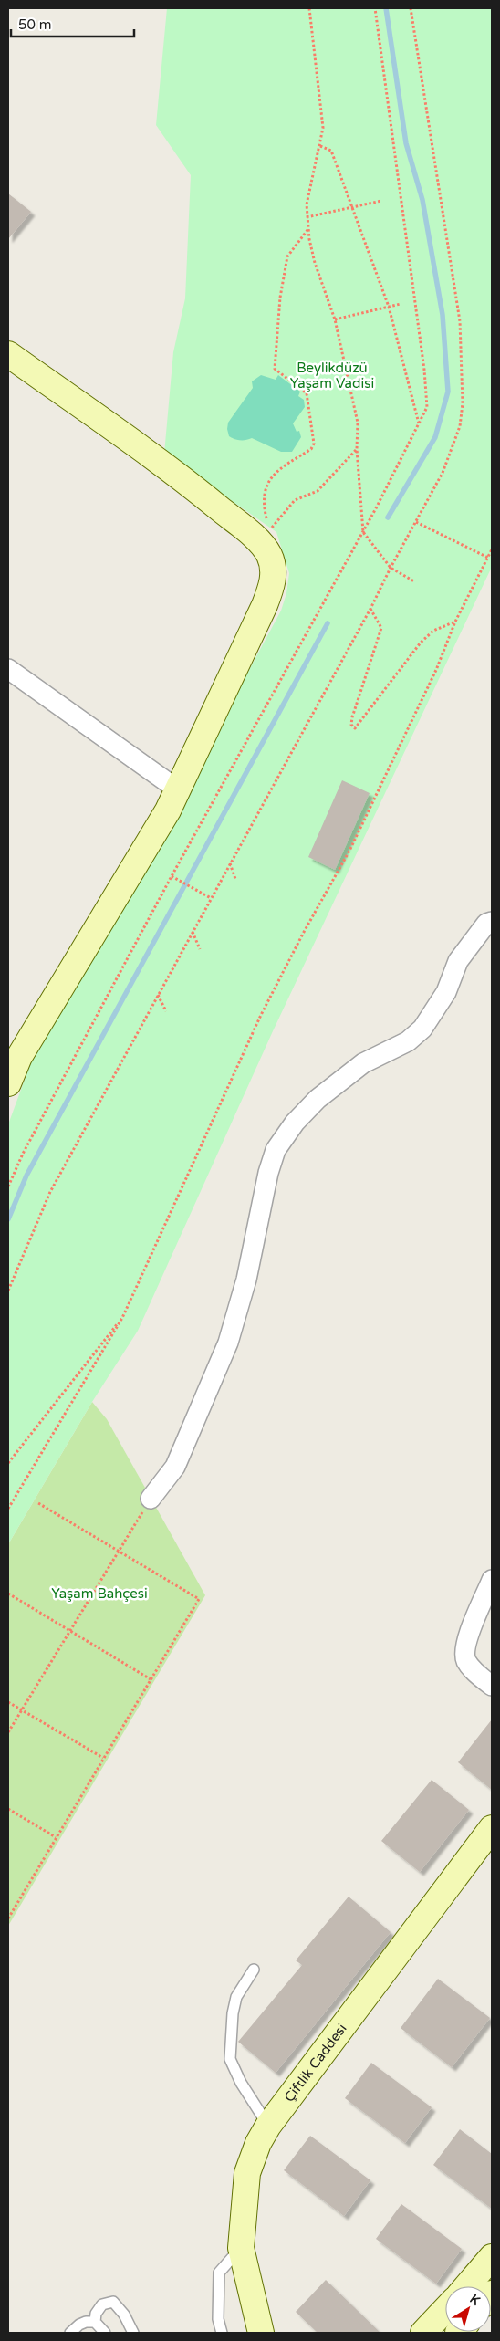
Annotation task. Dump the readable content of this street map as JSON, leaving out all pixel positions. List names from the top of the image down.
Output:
{
  "streets": {
    "street": ["Çiftlik Caddesi"]
  },
  "parks": ["Beylikdüzü Yaşam Vadisi", "Yaşam Bahçesi"],
  "scale_bar": "50 m",
  "north": "top right"
}
